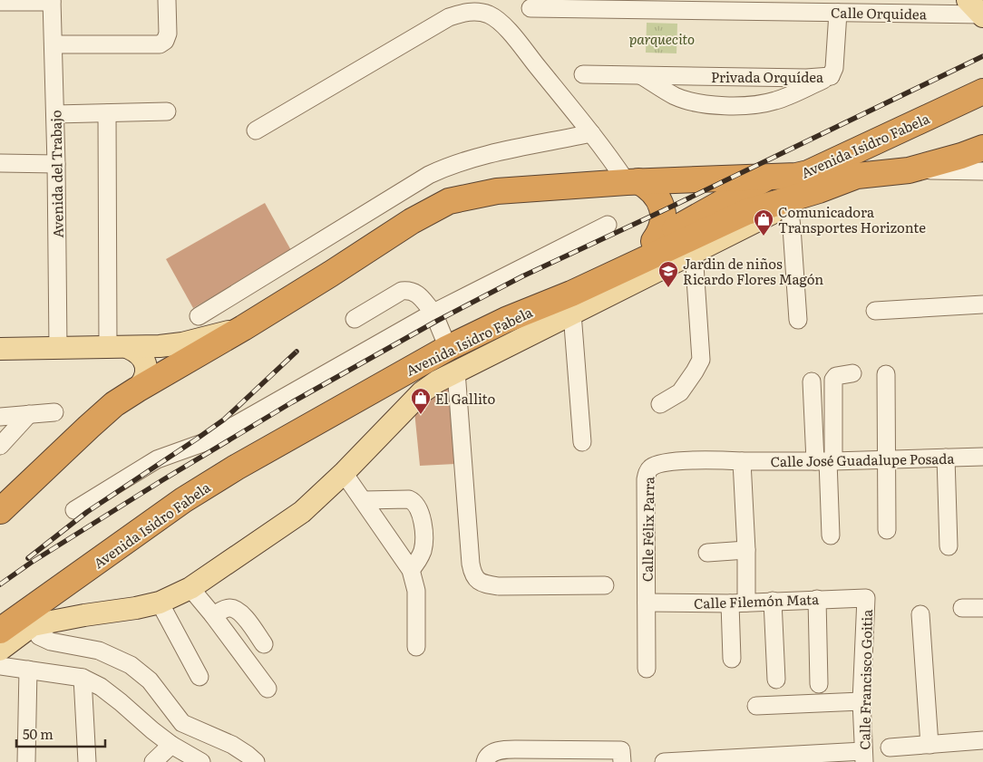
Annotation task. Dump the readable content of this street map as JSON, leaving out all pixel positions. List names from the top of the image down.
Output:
{
  "streets": {
    "highway": ["Avenida Isidro Fabela"],
    "street": [
      "Calle Orquidea",
      "Privada Orquídea",
      "Avenida del Trabajo",
      "Calle José Guadalupe Posada",
      "Calle Félix Parra",
      "Calle Filemón Mata",
      "Calle Francisco Goitia"
    ]
  },
  "crossings": [
    ["Calle José Guadalupe Posada", "Calle Félix Parra"],
    ["Calle Félix Parra", "Calle Filemón Mata"],
    ["Calle Filemón Mata", "Calle Francisco Goitia"]
  ],
  "parks": ["parquecito"],
  "places": {
    "shop": ["Comunicadora Transportes Horizonte", "El Gallito"],
    "school or university": ["Jardin de niños Ricardo Flores Magón"]
  },
  "scale_bar": "50 m"
}
